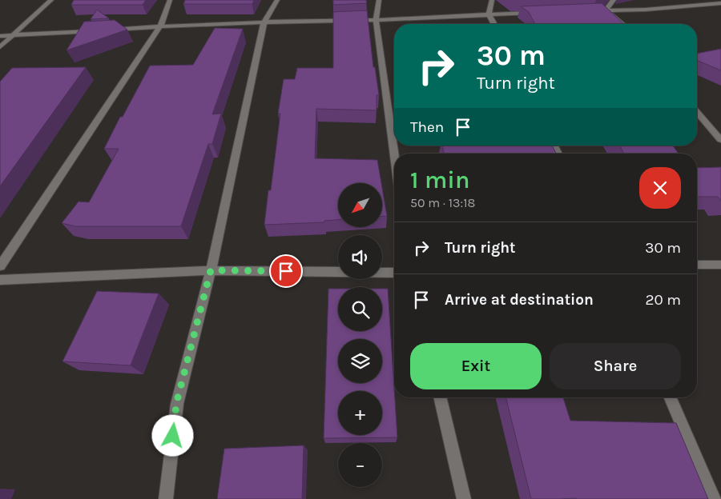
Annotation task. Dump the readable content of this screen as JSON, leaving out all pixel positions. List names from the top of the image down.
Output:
{
  "north": "bottom left",
  "page": {
    "turn": ["30 m", "Turn right"],
    "then": "Then",
    "heading": ["1 min", "50 m · 13:18"],
    "map_buttons": ["+", "−"],
    "list": [
      {
        "name": "Turn right",
        "value": "30 m"
      },
      {
        "name": "Arrive at destination",
        "value": "20 m"
      }
    ],
    "buttons": ["Exit", "Share"]
  }
}
